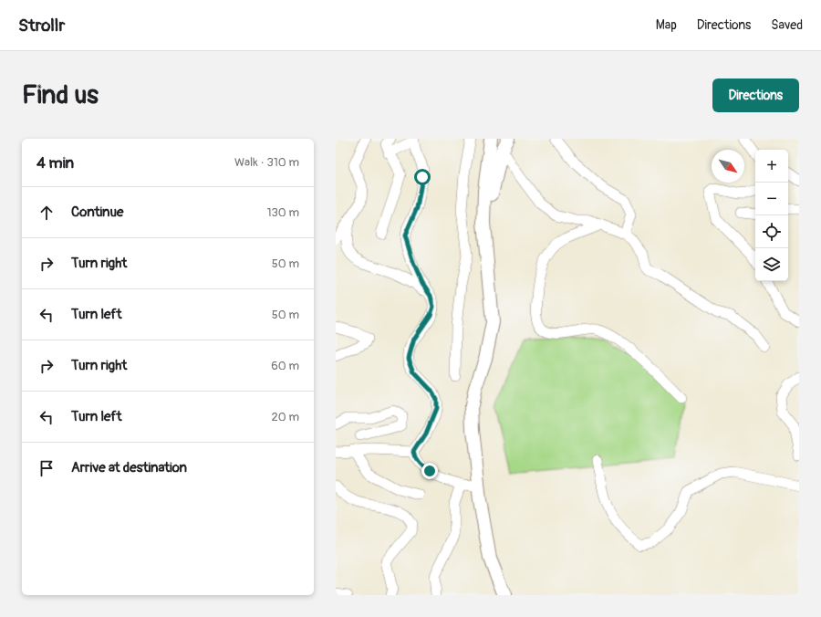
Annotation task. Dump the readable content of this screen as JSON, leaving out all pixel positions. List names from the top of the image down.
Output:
{
  "north": "bottom right",
  "page": {
    "header": "Strollr",
    "nav": ["Map", "Directions", "Saved"],
    "buttons": "Directions",
    "title": "Find us",
    "heading": ["4 min", "Walk · 310 m"],
    "map_buttons": ["+", "−"],
    "list": [
      ["Continue", "130 m"],
      ["Turn right", "50 m"],
      ["Turn left", "50 m"],
      ["Turn right", "60 m"],
      ["Turn left", "20 m"],
      "Arrive at destination"
    ]
  }
}
